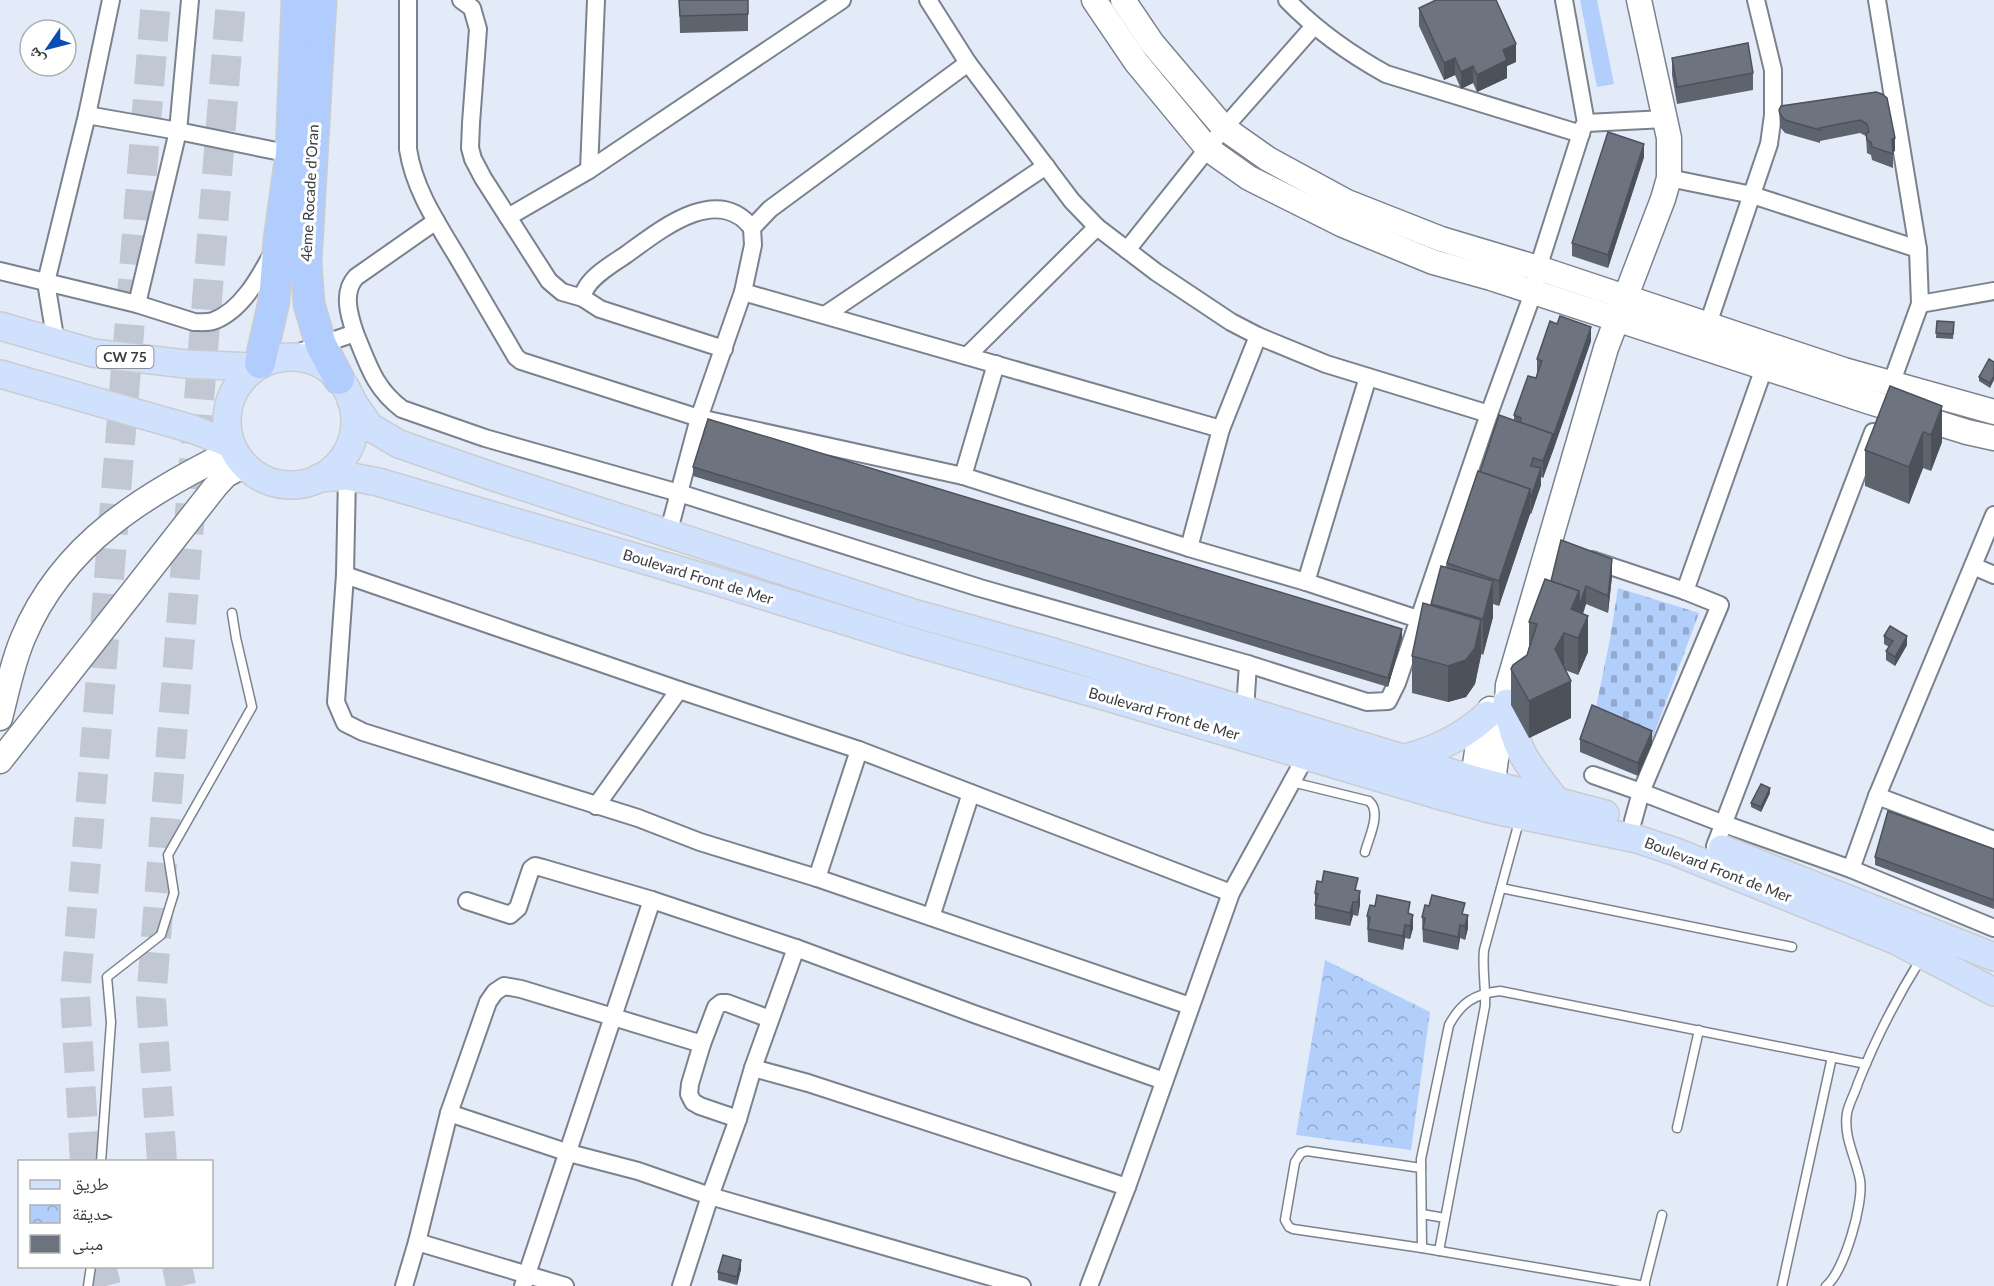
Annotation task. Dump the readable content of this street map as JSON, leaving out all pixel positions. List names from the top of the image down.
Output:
{
  "streets": {
    "highway": ["4ème Rocade d'Oran"],
    "main road": ["CW 75", "Boulevard Front de Mer"]
  },
  "crossings": [
    ["4ème Rocade d'Oran", "CW 75"],
    ["4ème Rocade d'Oran", "Boulevard Front de Mer"],
    ["CW 75", "Boulevard Front de Mer"]
  ],
  "legend": ["طريق", "حديقة", "مبنى"],
  "north": "bottom left"
}
